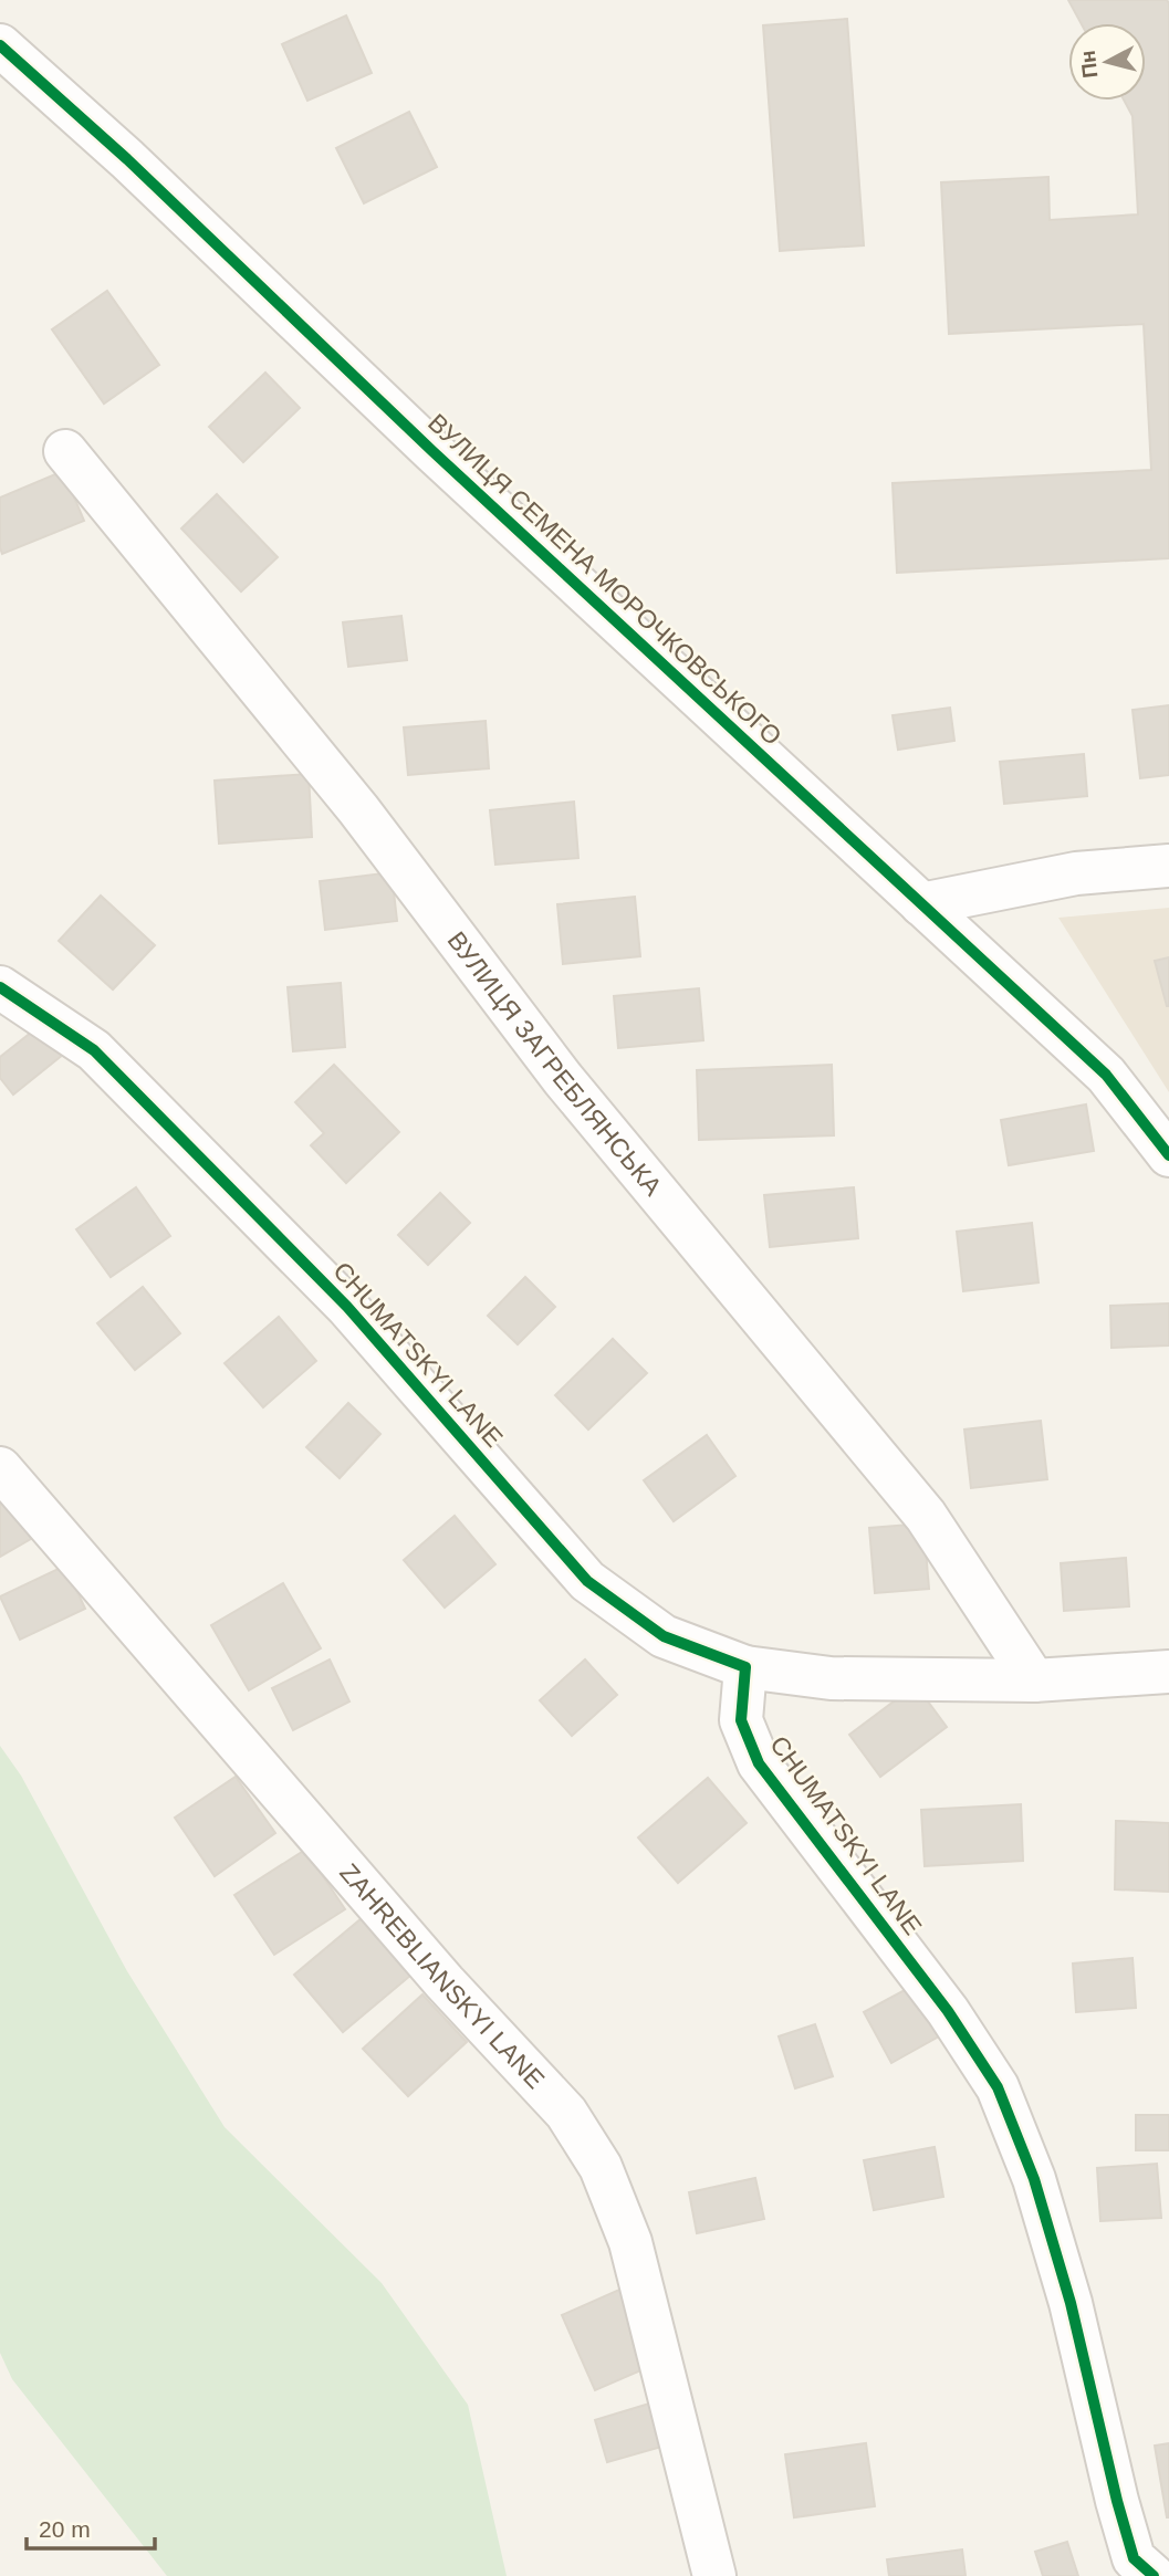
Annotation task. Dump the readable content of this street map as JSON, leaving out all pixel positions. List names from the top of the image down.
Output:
{
  "streets": {
    "street": [
      "ВУЛИЦЯ СЕМЕНА МОРОЧКОВСЬКОГО",
      "ВУЛИЦЯ ЗАГРЕБЛЯНСЬКА",
      "CHUMATSKYI LANE",
      "ZAHREBLIANSKYI LANE"
    ]
  },
  "scale_bar": "20 m",
  "north": "left"
}
